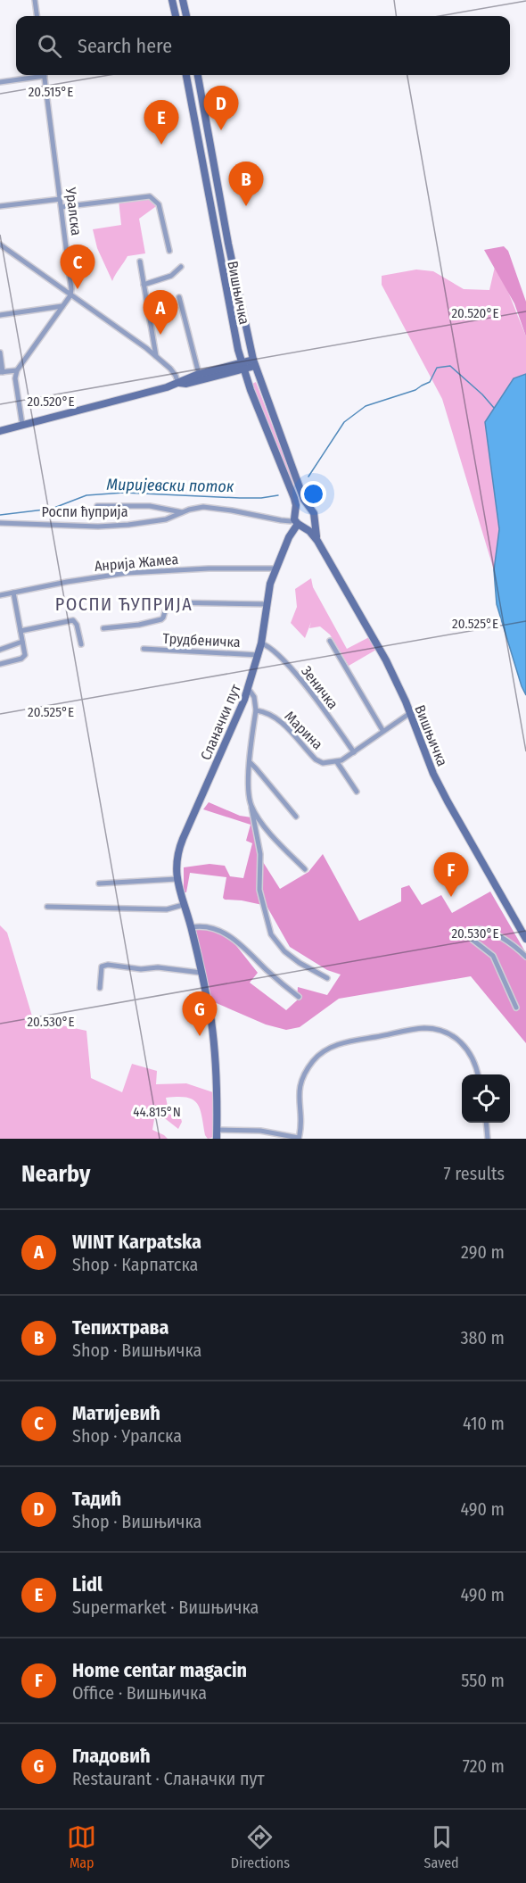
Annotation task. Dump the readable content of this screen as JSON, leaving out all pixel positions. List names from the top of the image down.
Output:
{
  "streets": {
    "street": [
      "Уралска",
      "Вишњичка",
      "Роспи ћуприја",
      "Анрија Жамеа",
      "Трудбеничка",
      "Зеничка",
      "Сланачки пут",
      "Марина"
    ]
  },
  "crossings": [
    ["Вишњичка", "Роспи ћуприја"],
    ["Вишњичка", "Сланачки пут"],
    ["Роспи ћуприја", "Сланачки пут"],
    ["Анрија Жамеа", "Сланачки пут"],
    ["Трудбеничка", "Сланачки пут"],
    ["Зеничка", "Сланачки пут"]
  ],
  "districts": ["РОСПИ ЋУПРИЈА"],
  "water": ["Миријевски поток"],
  "page": {
    "search": "Search here",
    "pins": [
      "D",
      "E",
      "B",
      "C",
      "A",
      "F",
      "G"
    ],
    "heading": ["Nearby", "7 results"],
    "list": [
      {
        "mark": "A",
        "name": "WINT Karpatska",
        "note": "Shop · Карпатска",
        "value": "290 m"
      },
      {
        "mark": "B",
        "name": "Тепихтрава",
        "note": "Shop · Вишњичка",
        "value": "380 m"
      },
      {
        "mark": "C",
        "name": "Матијевић",
        "note": "Shop · Уралска",
        "value": "410 m"
      },
      {
        "mark": "D",
        "name": "Тадић",
        "note": "Shop · Вишњичка",
        "value": "490 m"
      },
      {
        "mark": "E",
        "name": "Lidl",
        "note": "Supermarket · Вишњичка",
        "value": "490 m"
      },
      {
        "mark": "F",
        "name": "Home centar magacin",
        "note": "Office · Вишњичка",
        "value": "550 m"
      },
      {
        "mark": "G",
        "name": "Гладовић",
        "note": "Restaurant · Сланачки пут",
        "value": "720 m"
      }
    ],
    "nav": ["Map", "Directions", "Saved"]
  },
  "coordinates": [
    "20.515°E",
    "20.520°E",
    "20.525°E",
    "20.530°E",
    "44.815°N"
  ]
}
